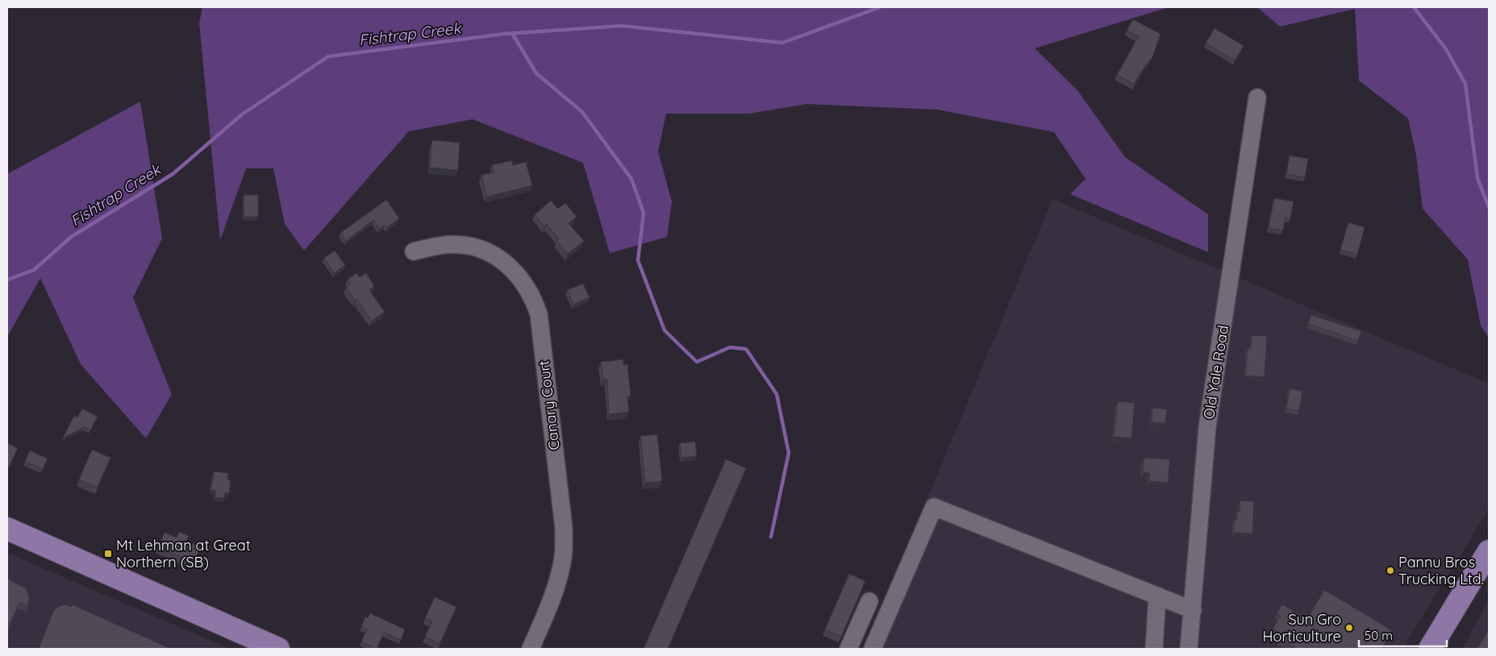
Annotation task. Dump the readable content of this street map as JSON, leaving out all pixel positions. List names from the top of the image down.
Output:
{
  "streets": {
    "street": ["Old Yale Road", "Canary Court"]
  },
  "water": ["Fishtrap Creek"],
  "places": {
    "transit": ["Mt Lehman at Great Northern (SB)"],
    "other": ["Pannu Bros Trucking Ltd.", "Sun Gro Horticulture"]
  },
  "scale_bar": "50 m"
}
